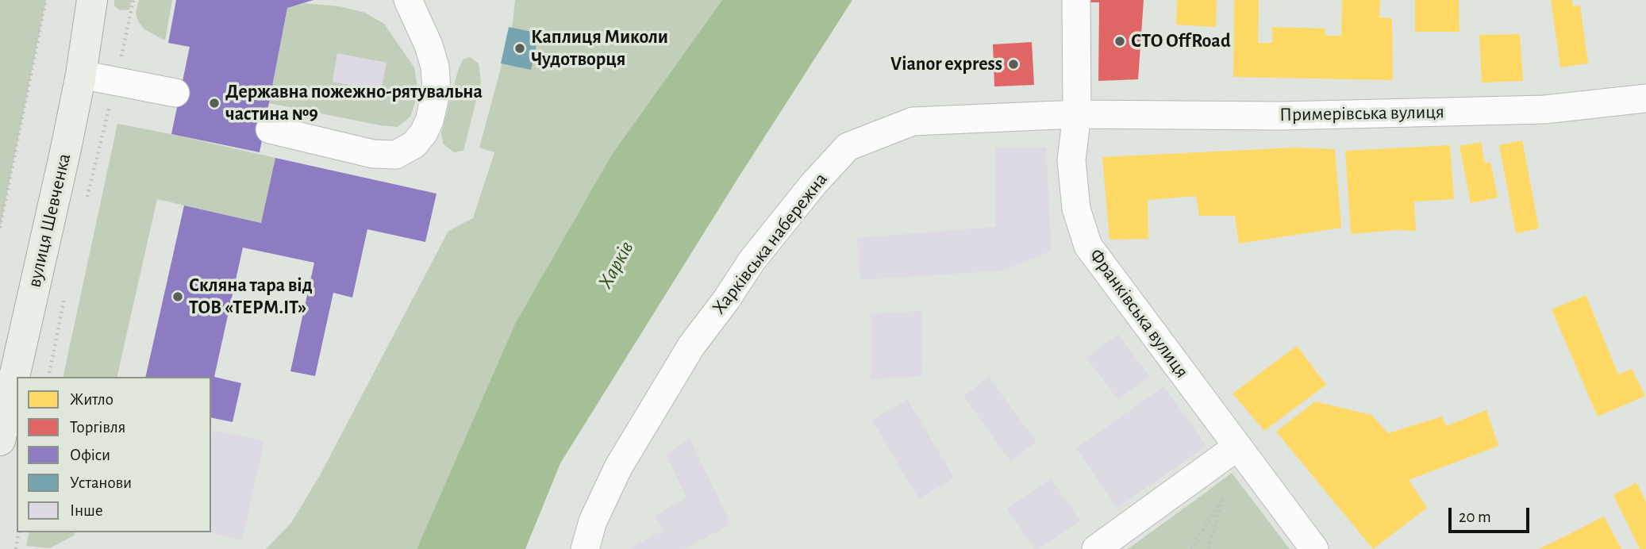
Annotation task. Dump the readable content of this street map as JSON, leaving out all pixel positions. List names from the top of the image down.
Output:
{
  "streets": {
    "main road": ["вулиця Шевченка"],
    "street": ["Примерівська вулиця", "Харківська набережна", "Франківська вулиця"]
  },
  "crossings": [
    ["Примерівська вулиця", "Харківська набережна"],
    ["Примерівська вулиця", "Франківська вулиця"],
    ["Харківська набережна", "Франківська вулиця"]
  ],
  "water": ["Харків"],
  "places": [
    "СТО OffRoad",
    "Каплиця Миколи Чудотворця",
    "Vianor express",
    "Державна пожежно-рятувальна частина №9",
    "Скляна тара від ТОВ «ТЕРМ.ІТ»"
  ],
  "legend": [
    "Житло",
    "Торгівля",
    "Офіси",
    "Установи",
    "Інше"
  ],
  "scale_bar": "20 m"
}
